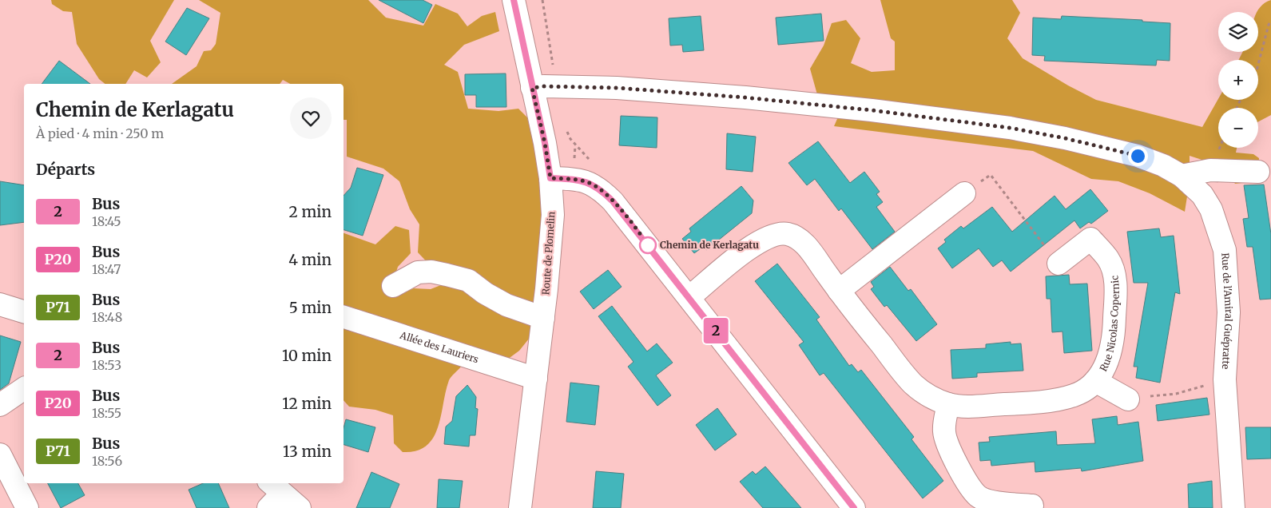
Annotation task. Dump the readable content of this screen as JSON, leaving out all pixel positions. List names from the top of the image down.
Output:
{
  "streets": {
    "street": [
      "Route de Plomelin",
      "Rue de l'Amiral Guépratte",
      "Rue Nicolas Copernic",
      "Allée des Lauriers"
    ]
  },
  "crossings": [
    ["Route de Plomelin", "Rue de l'Amiral Guépratte"],
    ["Route de Plomelin", "Allée des Lauriers"]
  ],
  "places": ["Chemin de Kerlagatu"],
  "lines": ["bus line 2"],
  "page": {
    "on_map": "2",
    "map_buttons": ["+", "−"],
    "heading": [
      ["Chemin de Kerlagatu", "À pied · 4 min · 250 m"],
      "Départs"
    ],
    "list": [
      {
        "mark": "2",
        "name": "Bus",
        "note": "18:45",
        "value": "2 min"
      },
      {
        "mark": "P20",
        "name": "Bus",
        "note": "18:47",
        "value": "4 min"
      },
      {
        "mark": "P71",
        "name": "Bus",
        "note": "18:48",
        "value": "5 min"
      },
      {
        "mark": "2",
        "name": "Bus",
        "note": "18:53",
        "value": "10 min"
      },
      {
        "mark": "P20",
        "name": "Bus",
        "note": "18:55",
        "value": "12 min"
      },
      {
        "mark": "P71",
        "name": "Bus",
        "note": "18:56",
        "value": "13 min"
      }
    ]
  }
}
